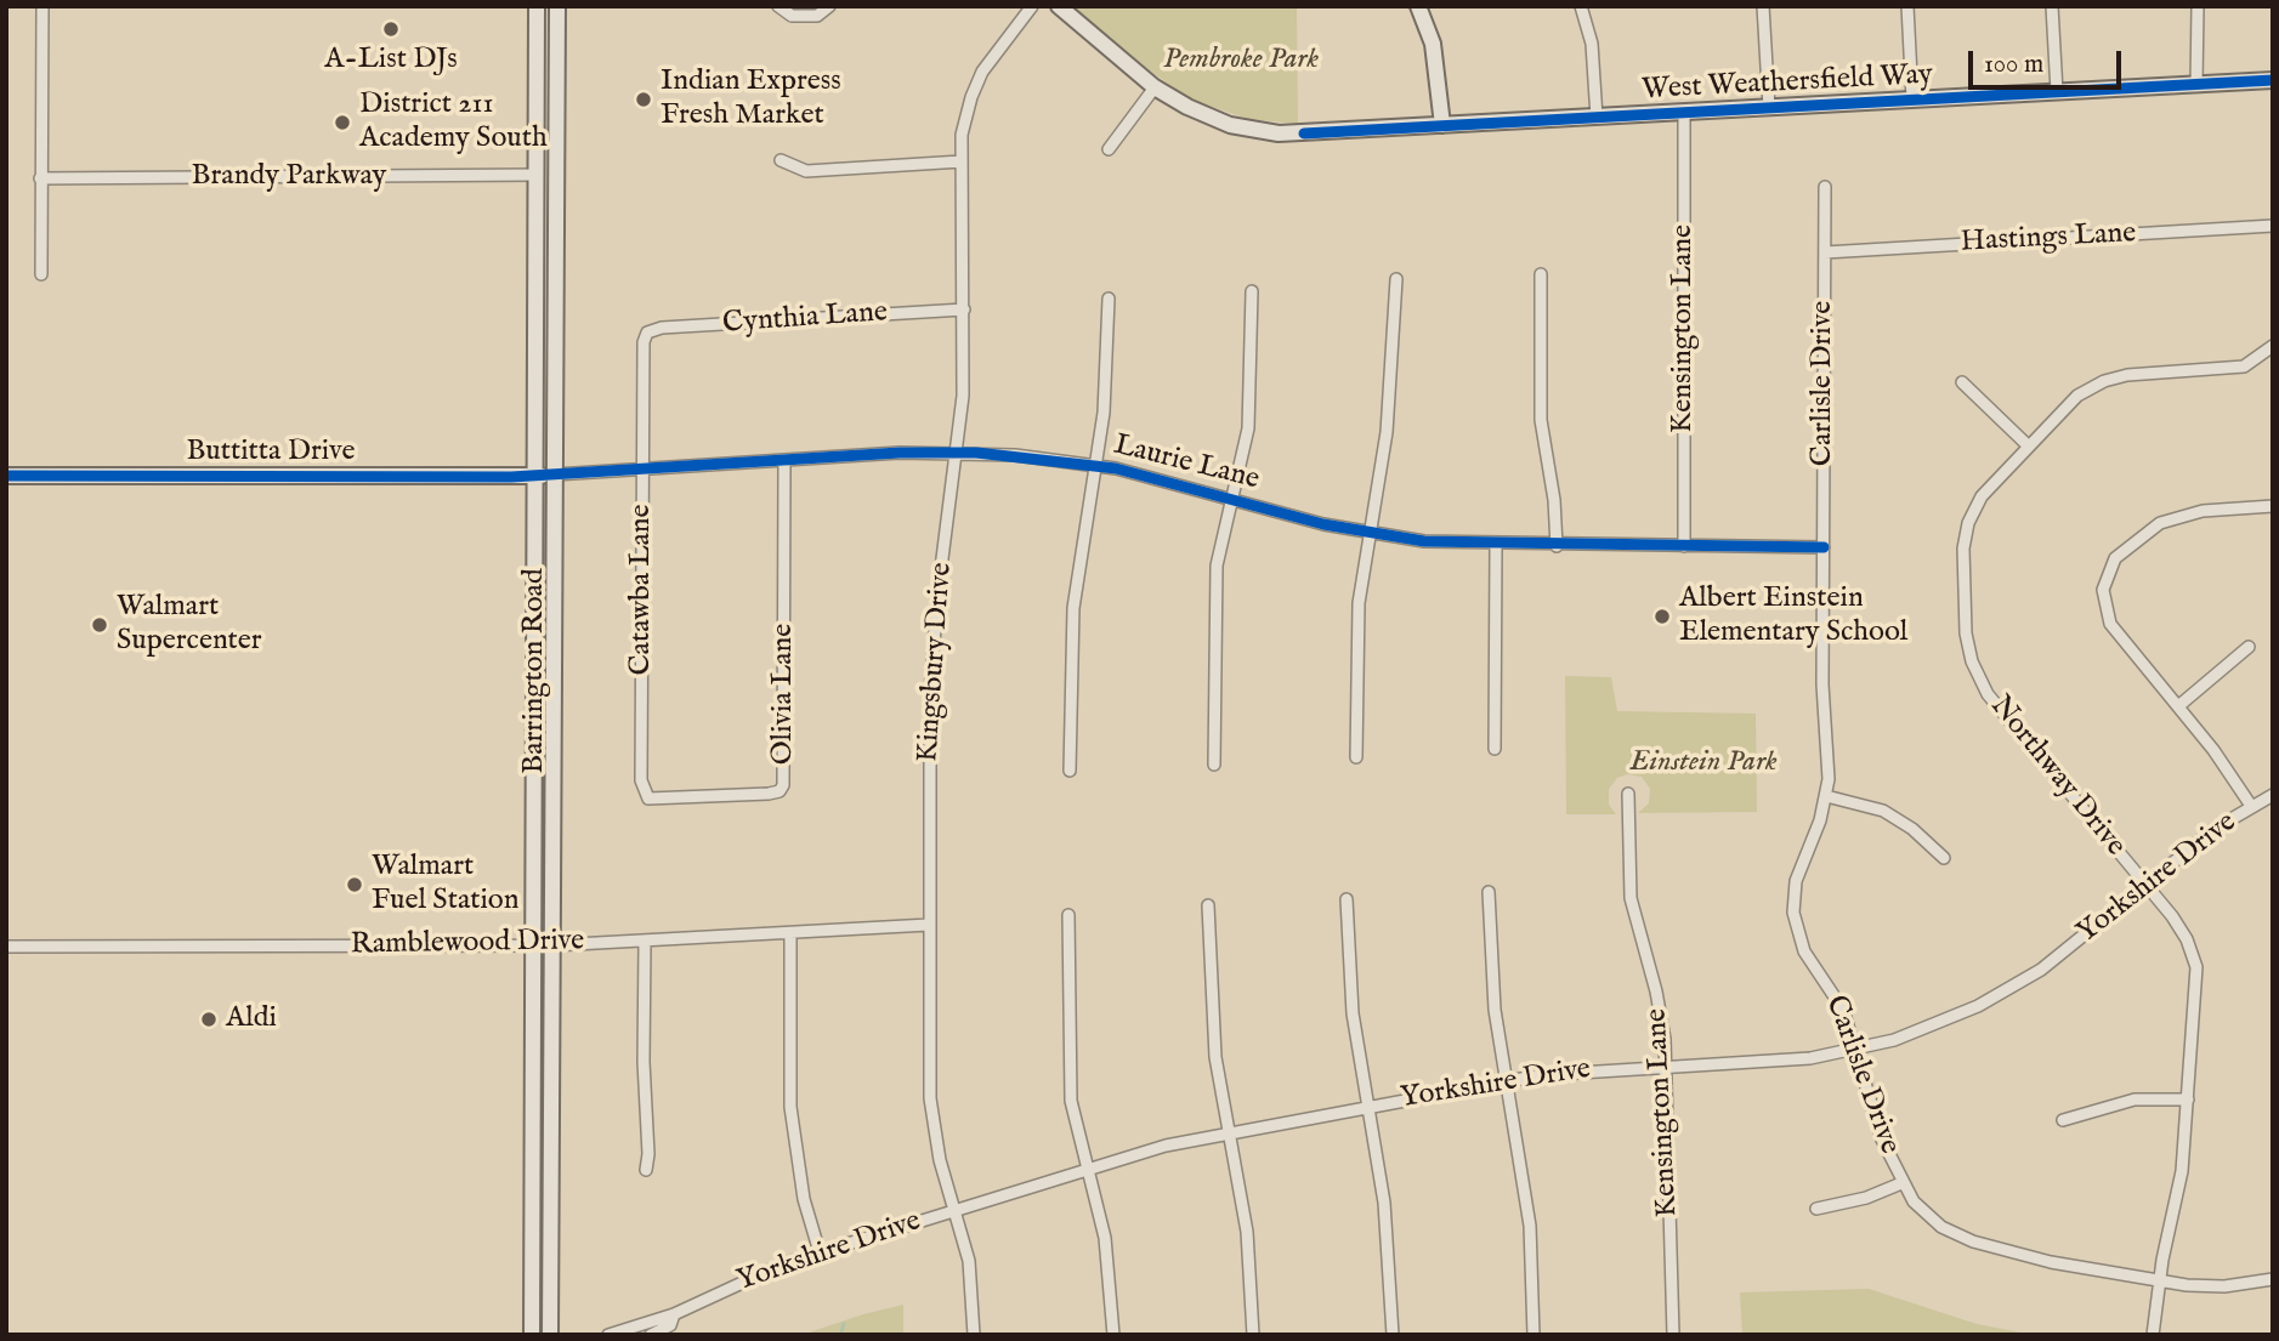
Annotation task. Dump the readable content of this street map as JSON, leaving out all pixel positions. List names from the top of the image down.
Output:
{
  "streets": {
    "main road": [
      "West Weathersfield Way",
      "Buttitta Drive",
      "Laurie Lane",
      "Barrington Road"
    ],
    "street": [
      "Brandy Parkway",
      "Hastings Lane",
      "Cynthia Lane",
      "Kensington Lane",
      "Carlisle Drive",
      "Catawba Lane",
      "Kingsbury Drive",
      "Olivia Lane",
      "Northway Drive",
      "Yorkshire Drive",
      "Ramblewood Drive"
    ]
  },
  "crossings": [
    ["West Weathersfield Way", "Kensington Lane"],
    ["Brandy Parkway", "Barrington Road"],
    ["Hastings Lane", "Carlisle Drive"],
    ["Cynthia Lane", "Catawba Lane"],
    ["Cynthia Lane", "Kingsbury Drive"],
    ["Kensington Lane", "Laurie Lane"],
    ["Kensington Lane", "Yorkshire Drive"],
    ["Carlisle Drive", "Laurie Lane"],
    ["Carlisle Drive", "Northway Drive"],
    ["Carlisle Drive", "Yorkshire Drive"],
    ["Buttitta Drive", "Laurie Lane"],
    ["Buttitta Drive", "Barrington Road"],
    ["Laurie Lane", "Catawba Lane"],
    ["Laurie Lane", "Kingsbury Drive"],
    ["Laurie Lane", "Barrington Road"],
    ["Laurie Lane", "Olivia Lane"],
    ["Catawba Lane", "Olivia Lane"],
    ["Kingsbury Drive", "Yorkshire Drive"],
    ["Kingsbury Drive", "Ramblewood Drive"],
    ["Barrington Road", "Ramblewood Drive"],
    ["Northway Drive", "Yorkshire Drive"]
  ],
  "parks": ["Pembroke Park", "Einstein Park"],
  "places": [
    "A-List DJs",
    "Indian Express Fresh Market",
    "District 211 Academy South",
    "Albert Einstein Elementary School",
    "Walmart Supercenter",
    "Walmart Fuel Station",
    "Aldi"
  ],
  "scale_bar": "100 m"
}
